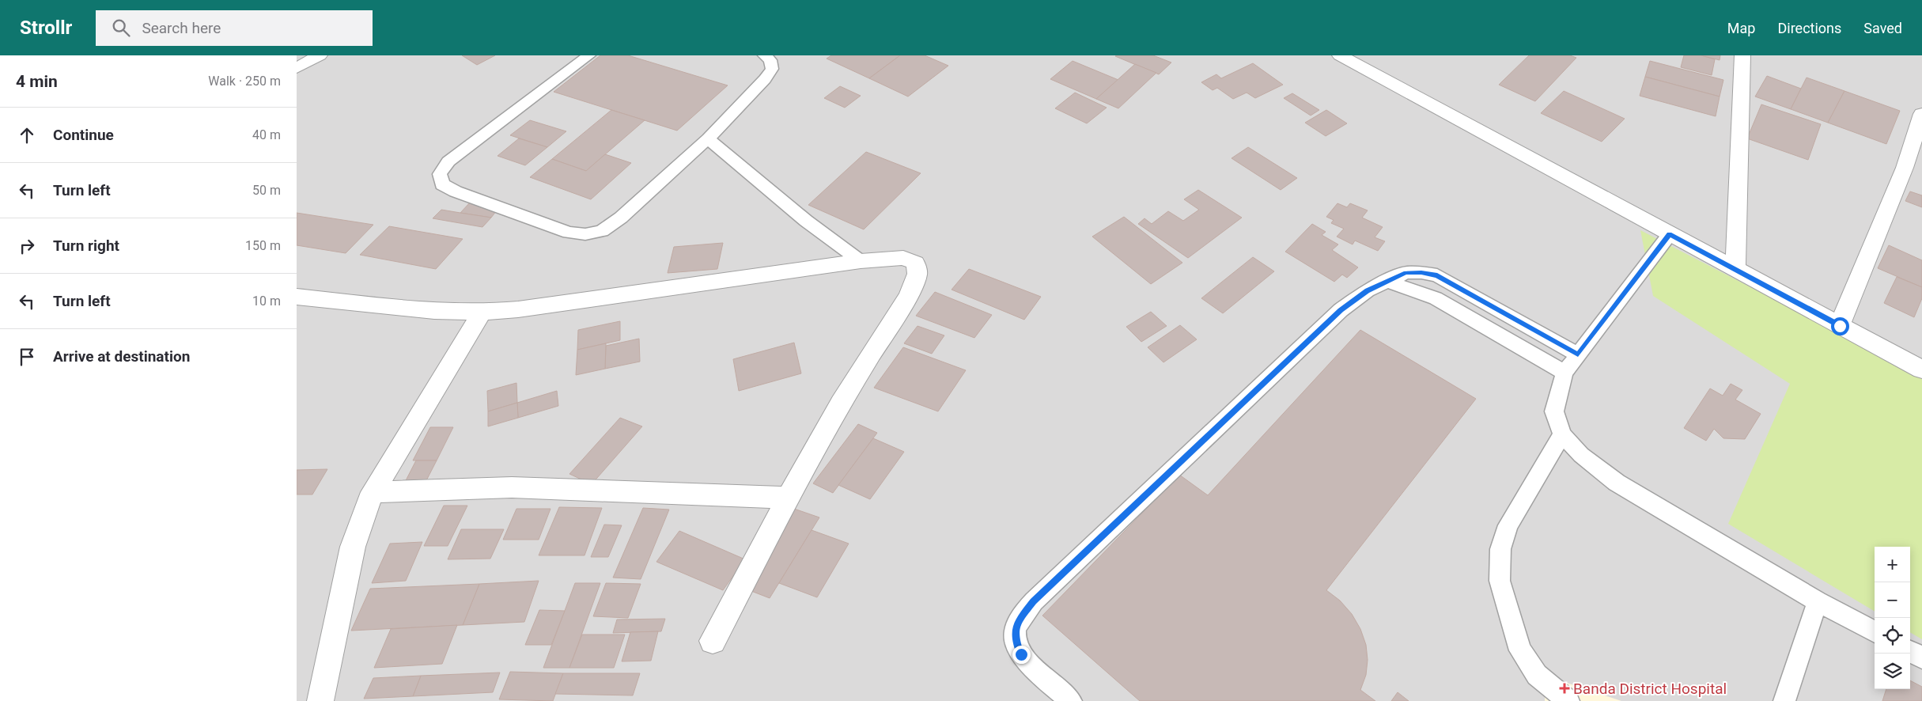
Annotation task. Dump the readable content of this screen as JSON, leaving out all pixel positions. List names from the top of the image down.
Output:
{
  "places": {
    "health": ["Banda District Hospital"]
  },
  "page": {
    "header": "Strollr",
    "search": "Search here",
    "nav": ["Map", "Directions", "Saved"],
    "heading": ["4 min", "Walk · 250 m"],
    "list": [
      ["Continue", "40 m"],
      ["Turn left", "50 m"],
      ["Turn right", "150 m"],
      ["Turn left", "10 m"],
      "Arrive at destination"
    ],
    "map_buttons": ["+", "−"]
  }
}
